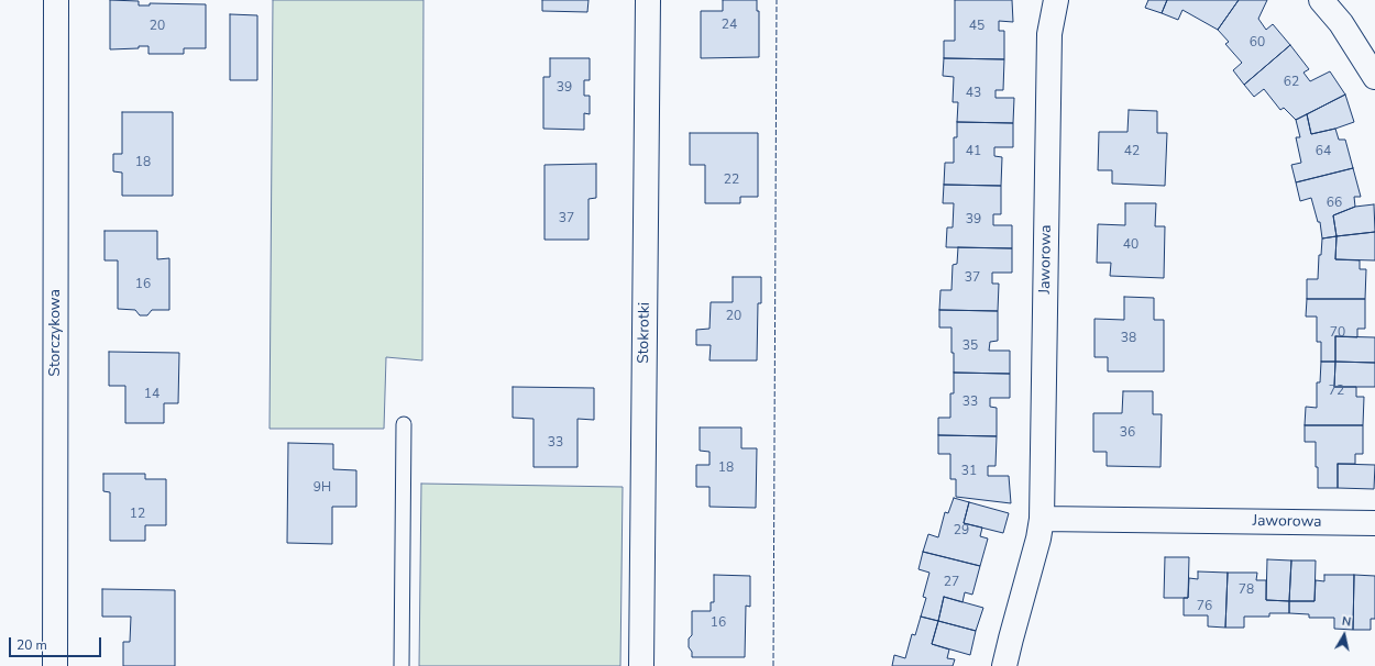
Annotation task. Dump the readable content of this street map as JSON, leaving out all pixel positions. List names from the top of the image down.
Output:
{
  "streets": {
    "street": ["Jaworowa", "Storczykowa", "Stokrotki"]
  },
  "house_numbers": [
    "24",
    "20",
    "45",
    "60",
    "62",
    "39",
    "43",
    "41",
    "42",
    "64",
    "18",
    "22",
    "66",
    "37",
    "39",
    "40",
    "37",
    "16",
    "20",
    "70",
    "38",
    "35",
    "72",
    "14",
    "33",
    "36",
    "33",
    "18",
    "31",
    "9H",
    "12",
    "29",
    "27",
    "78",
    "76",
    "16"
  ],
  "scale_bar": "20 m",
  "north": "top"
}
